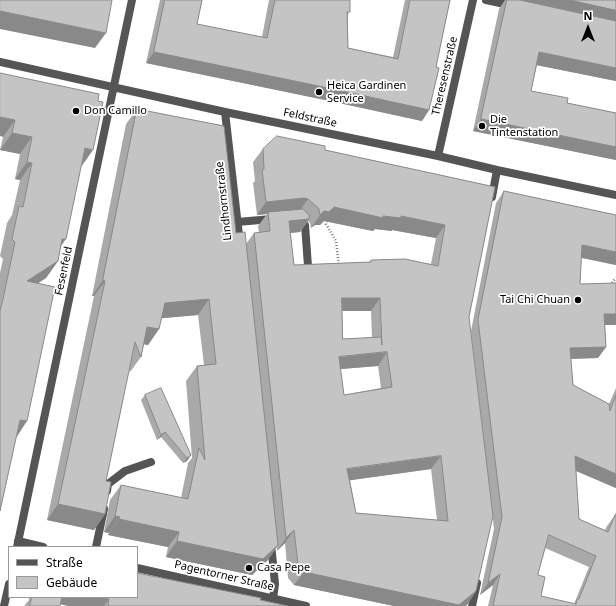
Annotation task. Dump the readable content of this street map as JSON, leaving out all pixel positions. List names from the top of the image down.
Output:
{
  "streets": {
    "street": [
      "Theresenstraße",
      "Feldstraße",
      "Lindhornstraße",
      "Fesenfeld",
      "Pagentorner Straße"
    ]
  },
  "crossings": [
    ["Theresenstraße", "Feldstraße"],
    ["Feldstraße", "Lindhornstraße"],
    ["Feldstraße", "Fesenfeld"]
  ],
  "places": [
    "Heica Gardinen Service",
    "Don Camillo",
    "Die Tintenstation",
    "Tai Chi Chuan",
    "Casa Pepe"
  ],
  "legend": ["Straße", "Gebäude"],
  "north": "top"
}
